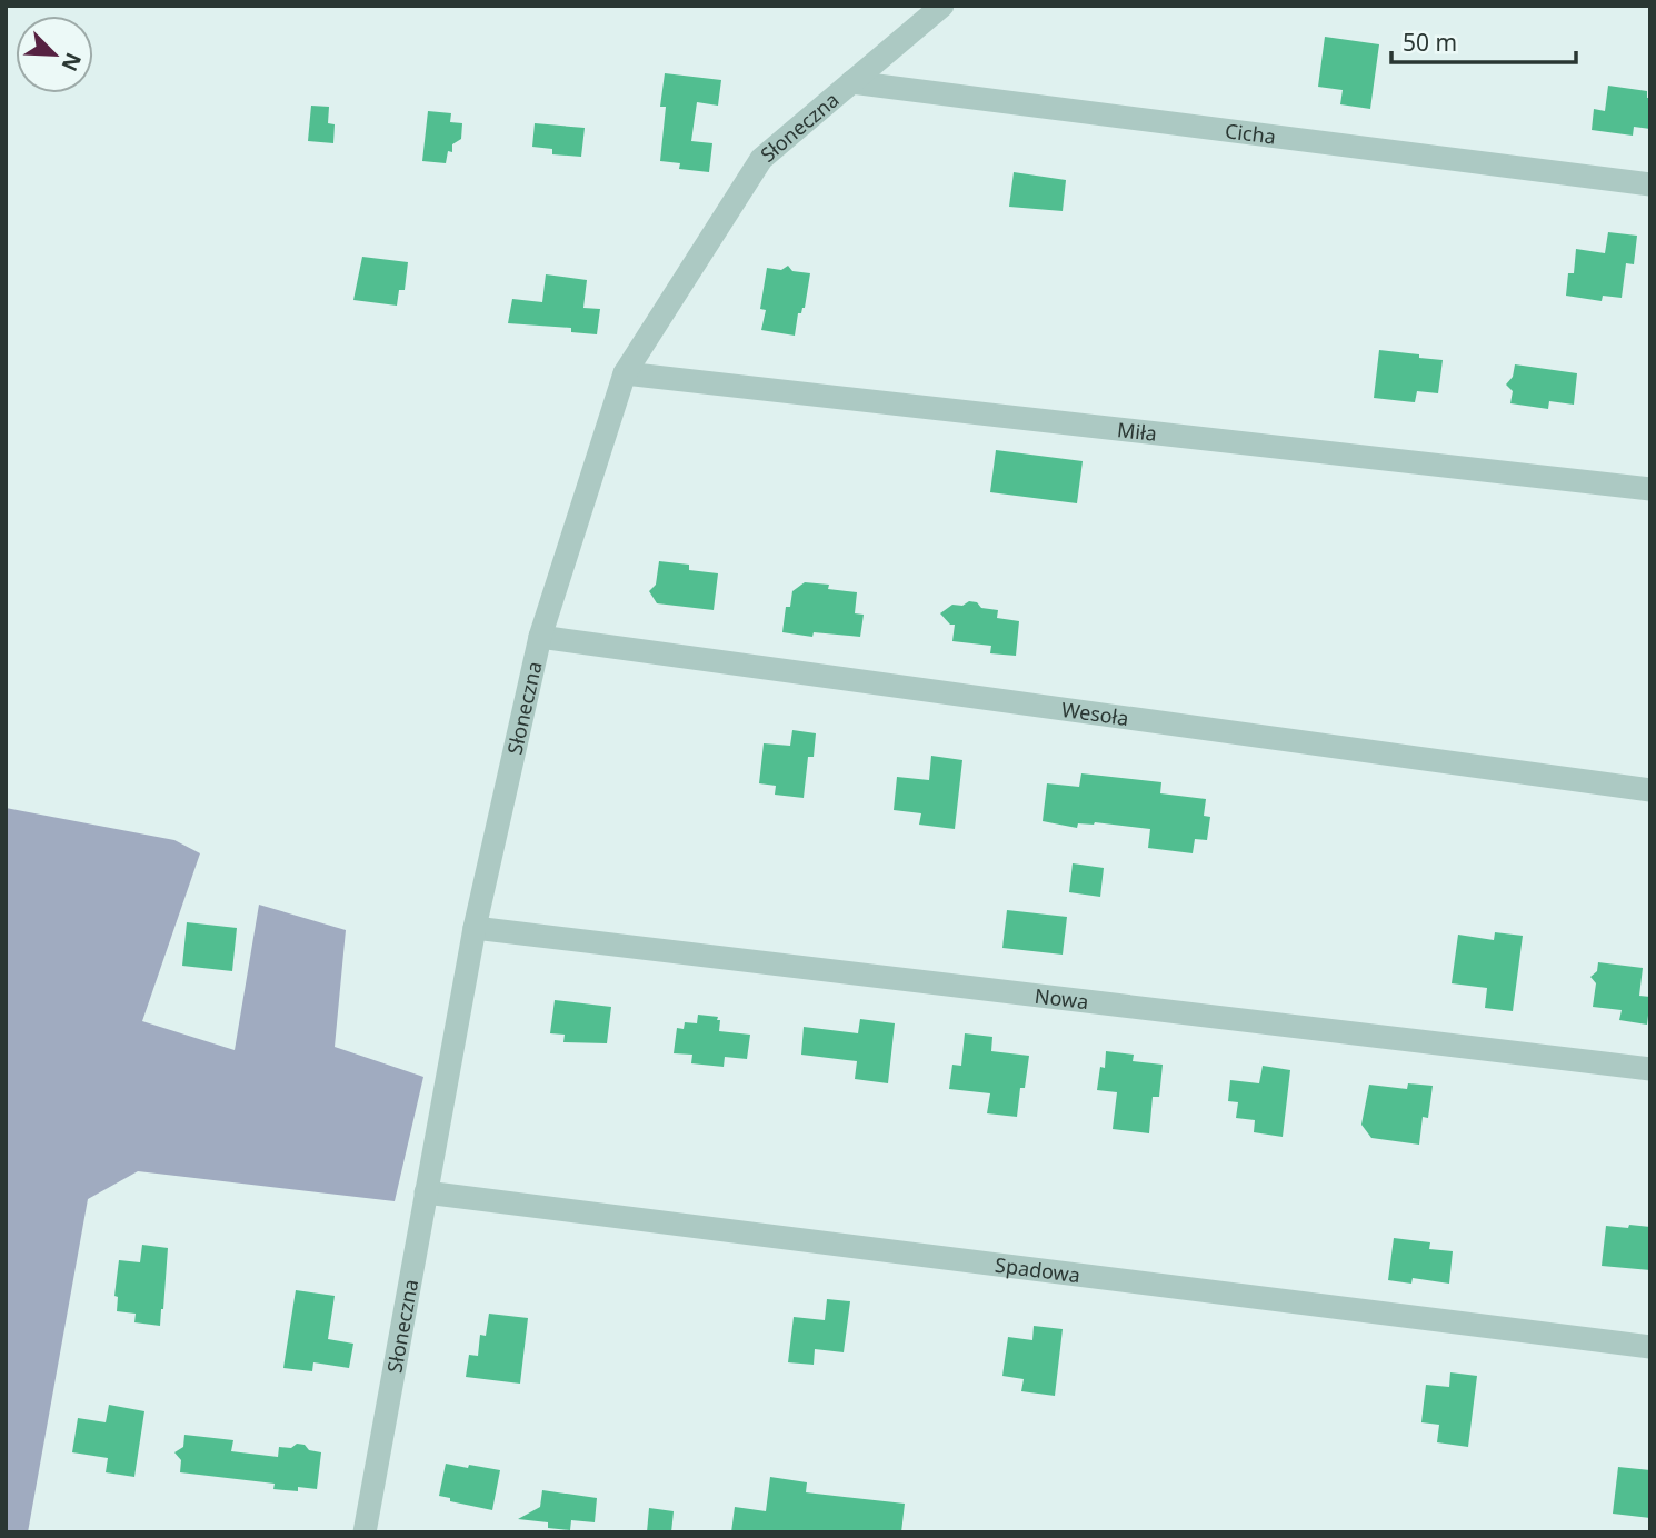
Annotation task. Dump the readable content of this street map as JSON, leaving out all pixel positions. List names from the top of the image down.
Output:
{
  "streets": {
    "street": [
      "Słoneczna",
      "Cicha",
      "Miła",
      "Wesoła",
      "Nowa",
      "Spadowa"
    ]
  },
  "crossings": [
    ["Słoneczna", "Cicha"],
    ["Słoneczna", "Miła"],
    ["Słoneczna", "Wesoła"],
    ["Słoneczna", "Nowa"],
    ["Słoneczna", "Spadowa"]
  ],
  "scale_bar": "50 m",
  "north": "bottom right"
}
